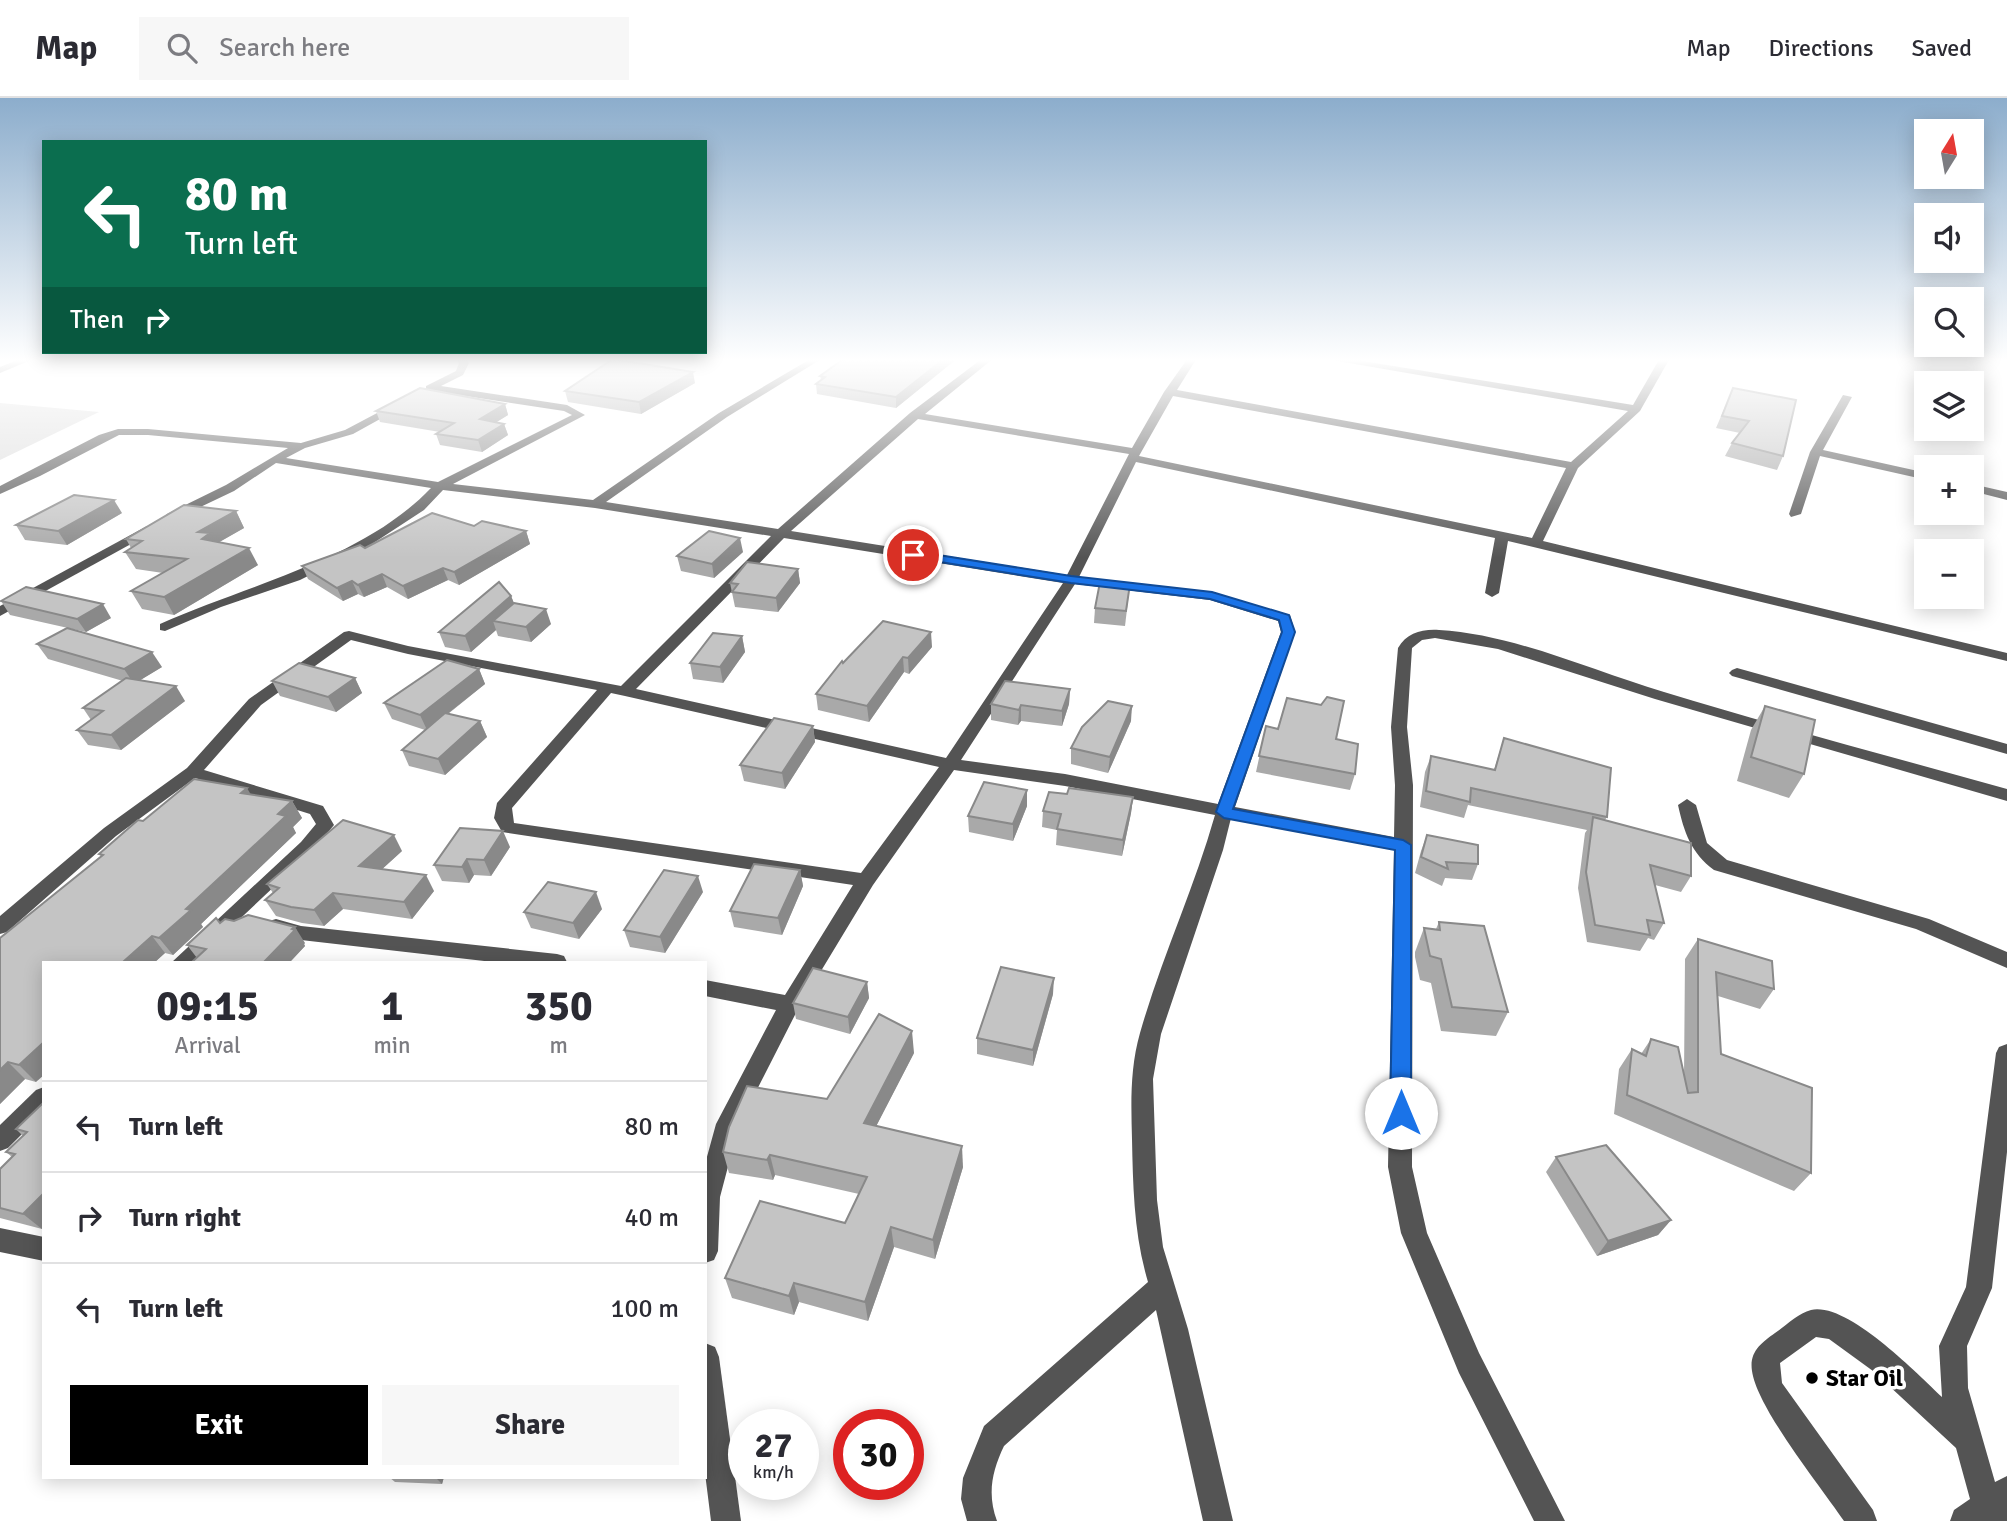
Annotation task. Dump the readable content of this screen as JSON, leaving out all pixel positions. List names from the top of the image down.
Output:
{
  "places": ["Star Oil"],
  "north": "top",
  "page": {
    "header": "Map",
    "search": "Search here",
    "nav": ["Map", "Directions", "Saved"],
    "map_buttons": ["+", "−"],
    "turn": ["80 m", "Turn left"],
    "then": "Then",
    "eta": [
      "09:15",
      "Arrival",
      "1",
      "min",
      "350",
      "m"
    ],
    "list": [
      {
        "name": "Turn left",
        "value": "80 m"
      },
      {
        "name": "Turn right",
        "value": "40 m"
      },
      {
        "name": "Turn left",
        "value": "100 m"
      }
    ],
    "buttons": ["Exit", "Share"],
    "speed": "27 km/h",
    "limit": "30"
  }
}
